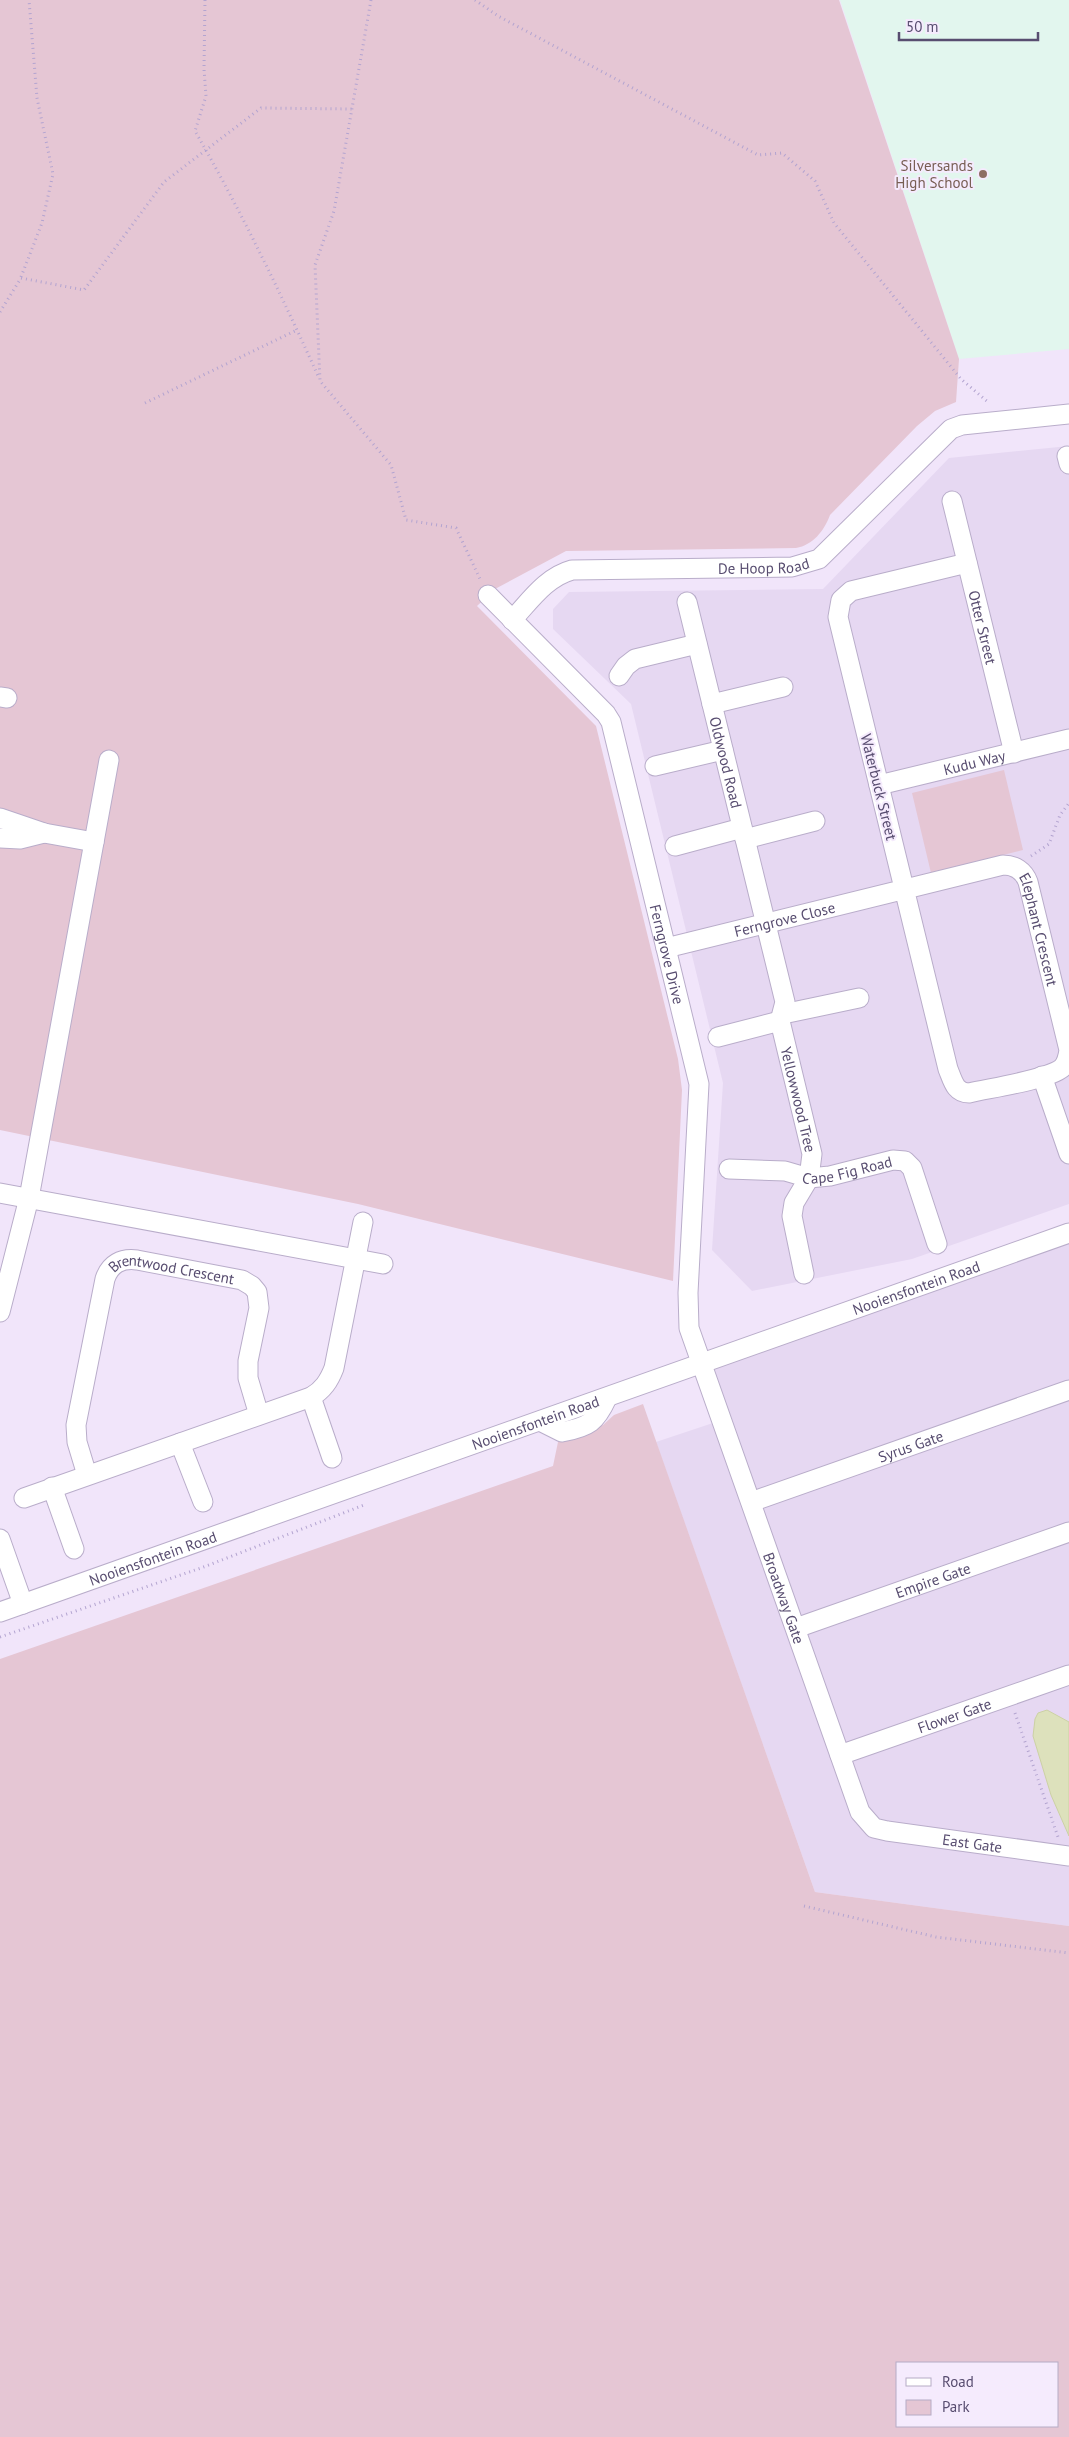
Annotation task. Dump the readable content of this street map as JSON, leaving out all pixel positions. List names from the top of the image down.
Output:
{
  "streets": {
    "street": [
      "De Hoop Road",
      "Otter Street",
      "Kudu Way",
      "Oldwood Road",
      "Waterbuck Street",
      "Ferngrove Close",
      "Elephant Crescent",
      "Ferngrove Drive",
      "Yellowwood Tree",
      "Cape Fig Road",
      "Brentwood Crescent",
      "Nooiensfontein Road",
      "Syrus Gate",
      "Empire Gate",
      "Broadway Gate",
      "Flower Gate",
      "East Gate"
    ]
  },
  "crossings": [
    ["De Hoop Road", "Ferngrove Drive"],
    ["Otter Street", "Kudu Way"],
    ["Otter Street", "Waterbuck Street"],
    ["Kudu Way", "Waterbuck Street"],
    ["Oldwood Road", "Ferngrove Close"],
    ["Oldwood Road", "Yellowwood Tree"],
    ["Waterbuck Street", "Ferngrove Close"],
    ["Waterbuck Street", "Elephant Crescent"],
    ["Ferngrove Close", "Elephant Crescent"],
    ["Ferngrove Close", "Ferngrove Drive"],
    ["Ferngrove Close", "Yellowwood Tree"],
    ["Ferngrove Drive", "Nooiensfontein Road"],
    ["Ferngrove Drive", "Broadway Gate"],
    ["Yellowwood Tree", "Cape Fig Road"],
    ["Nooiensfontein Road", "Broadway Gate"],
    ["Syrus Gate", "Broadway Gate"],
    ["Empire Gate", "Broadway Gate"],
    ["Broadway Gate", "Flower Gate"],
    ["Broadway Gate", "East Gate"]
  ],
  "places": ["Silversands High School"],
  "legend": ["Road", "Park"],
  "scale_bar": "50 m"
}
